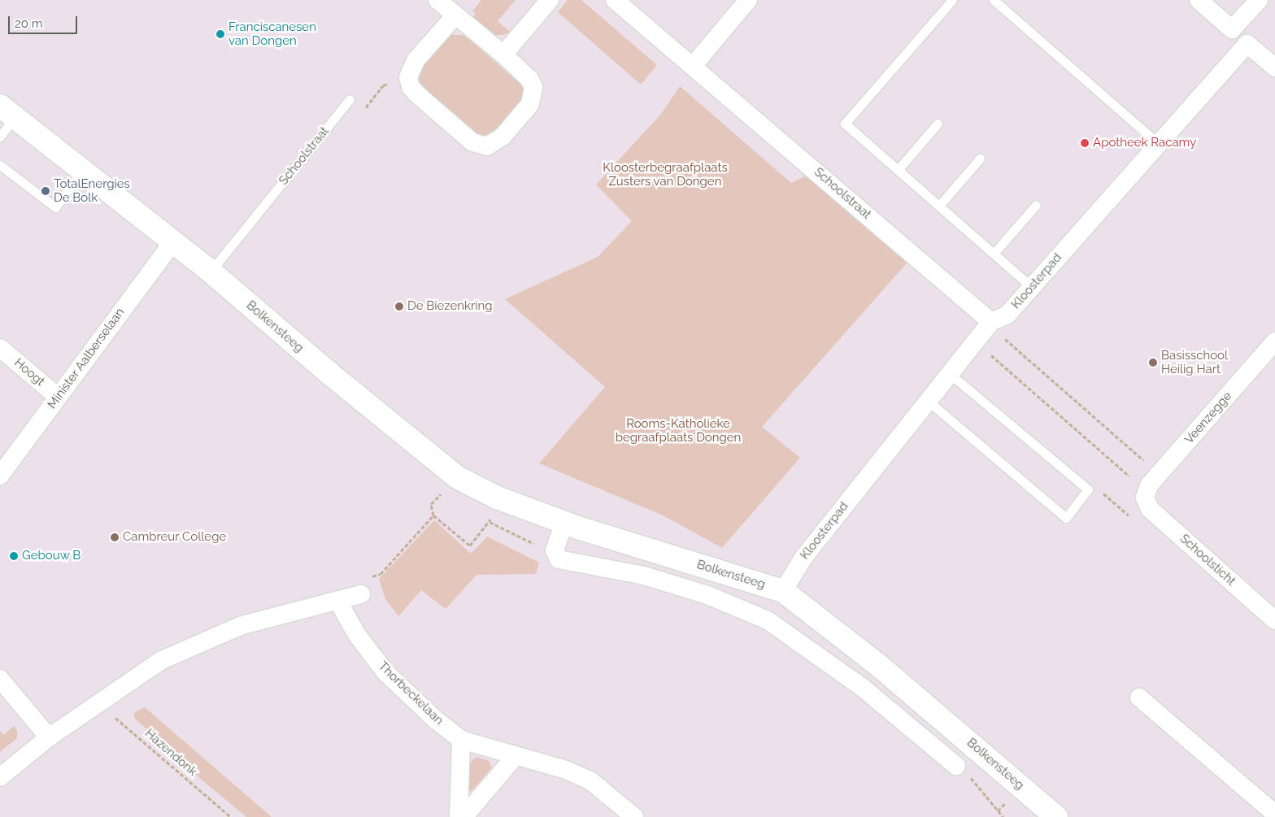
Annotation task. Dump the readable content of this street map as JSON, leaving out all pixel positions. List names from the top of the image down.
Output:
{
  "streets": {
    "street": [
      "Schoolstraat",
      "Kloosterpad",
      "Bolkensteeg",
      "Minister Aalberselaan",
      "Hoogt",
      "Veenzegge",
      "Schoolsticht",
      "Thorbeckelaan"
    ],
    "path": ["Hazendonk"]
  },
  "crossings": [
    ["Schoolstraat", "Kloosterpad"],
    ["Schoolstraat", "Bolkensteeg"],
    ["Kloosterpad", "Bolkensteeg"],
    ["Bolkensteeg", "Minister Aalberselaan"],
    ["Minister Aalberselaan", "Hoogt"],
    ["Veenzegge", "Schoolsticht"]
  ],
  "parks": ["Kloosterbegraafplaats Zusters van Dongen", "Rooms-Katholieke begraafplaats Dongen"],
  "places": [
    "Franciscanesen van Dongen",
    "Apotheek Racamy",
    "TotalEnergies De Bolk",
    "De Biezenkring",
    "Basisschool Heilig Hart",
    "Cambreur College",
    "Gebouw B"
  ],
  "scale_bar": "20 m"
}
